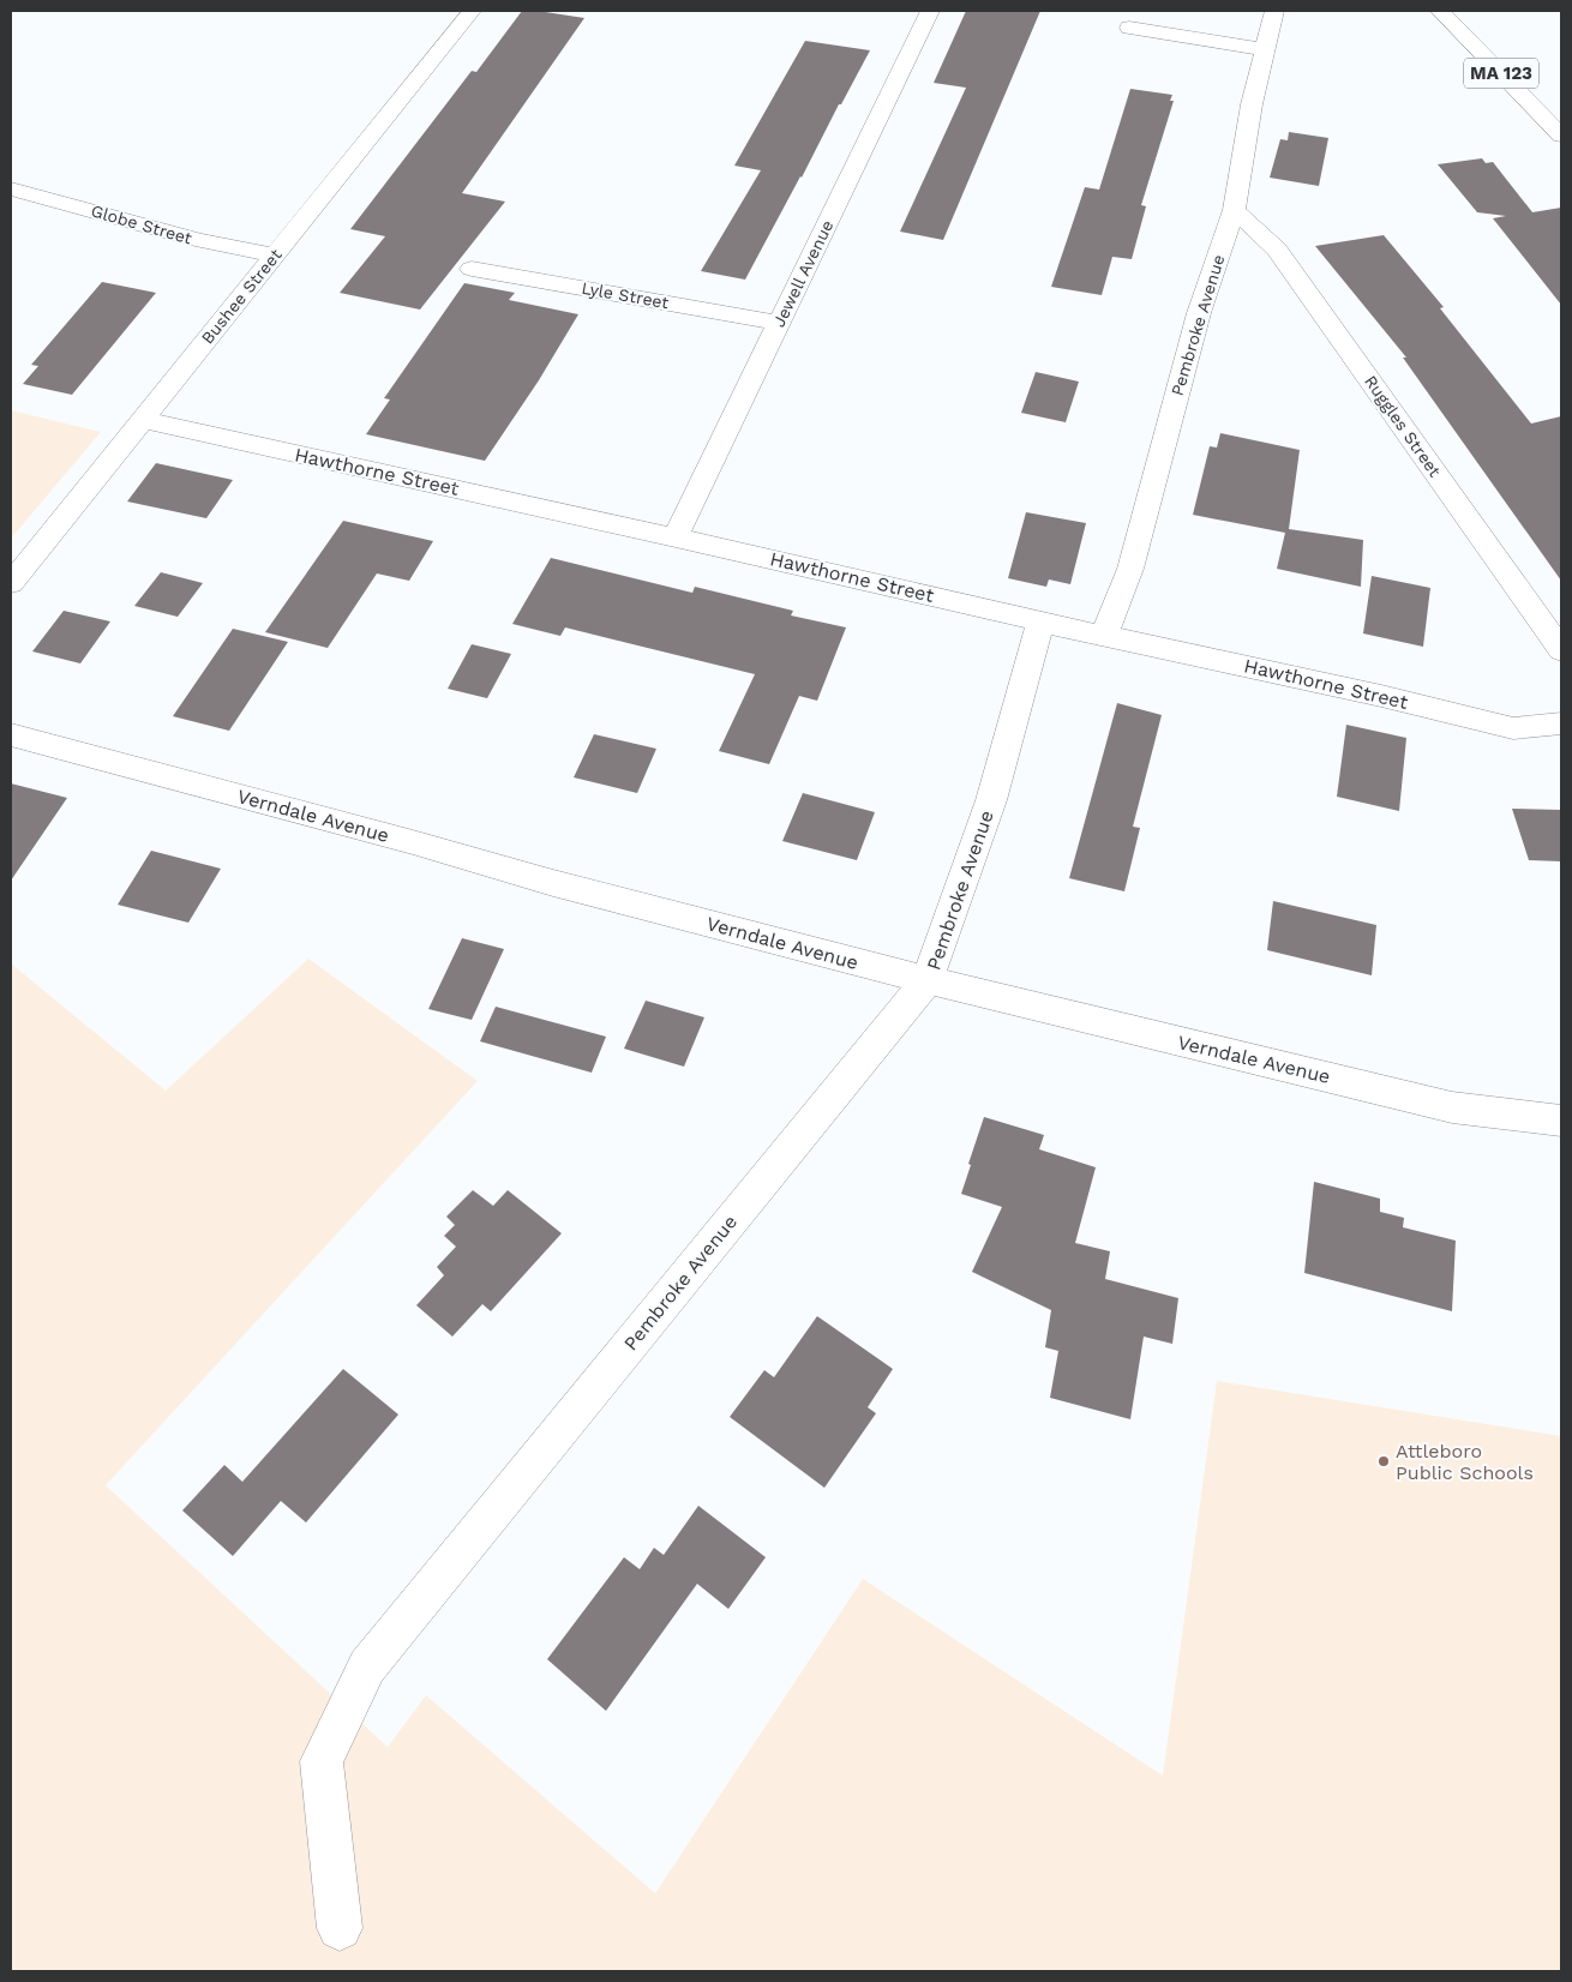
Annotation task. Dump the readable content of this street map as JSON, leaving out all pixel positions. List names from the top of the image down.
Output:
{
  "streets": {
    "main road": [
      "MA 123",
      "Globe Street",
      "Jewell Avenue",
      "Lyle Street",
      "Bushee Street",
      "Pembroke Avenue",
      "Ruggles Street",
      "Hawthorne Street",
      "Verndale Avenue"
    ]
  },
  "crossings": [
    ["Globe Street", "Bushee Street"],
    ["Jewell Avenue", "Lyle Street"],
    ["Jewell Avenue", "Hawthorne Street"],
    ["Bushee Street", "Hawthorne Street"],
    ["Pembroke Avenue", "Ruggles Street"],
    ["Pembroke Avenue", "Hawthorne Street"],
    ["Pembroke Avenue", "Verndale Avenue"]
  ],
  "places": ["Attleboro Public Schools"]
}
